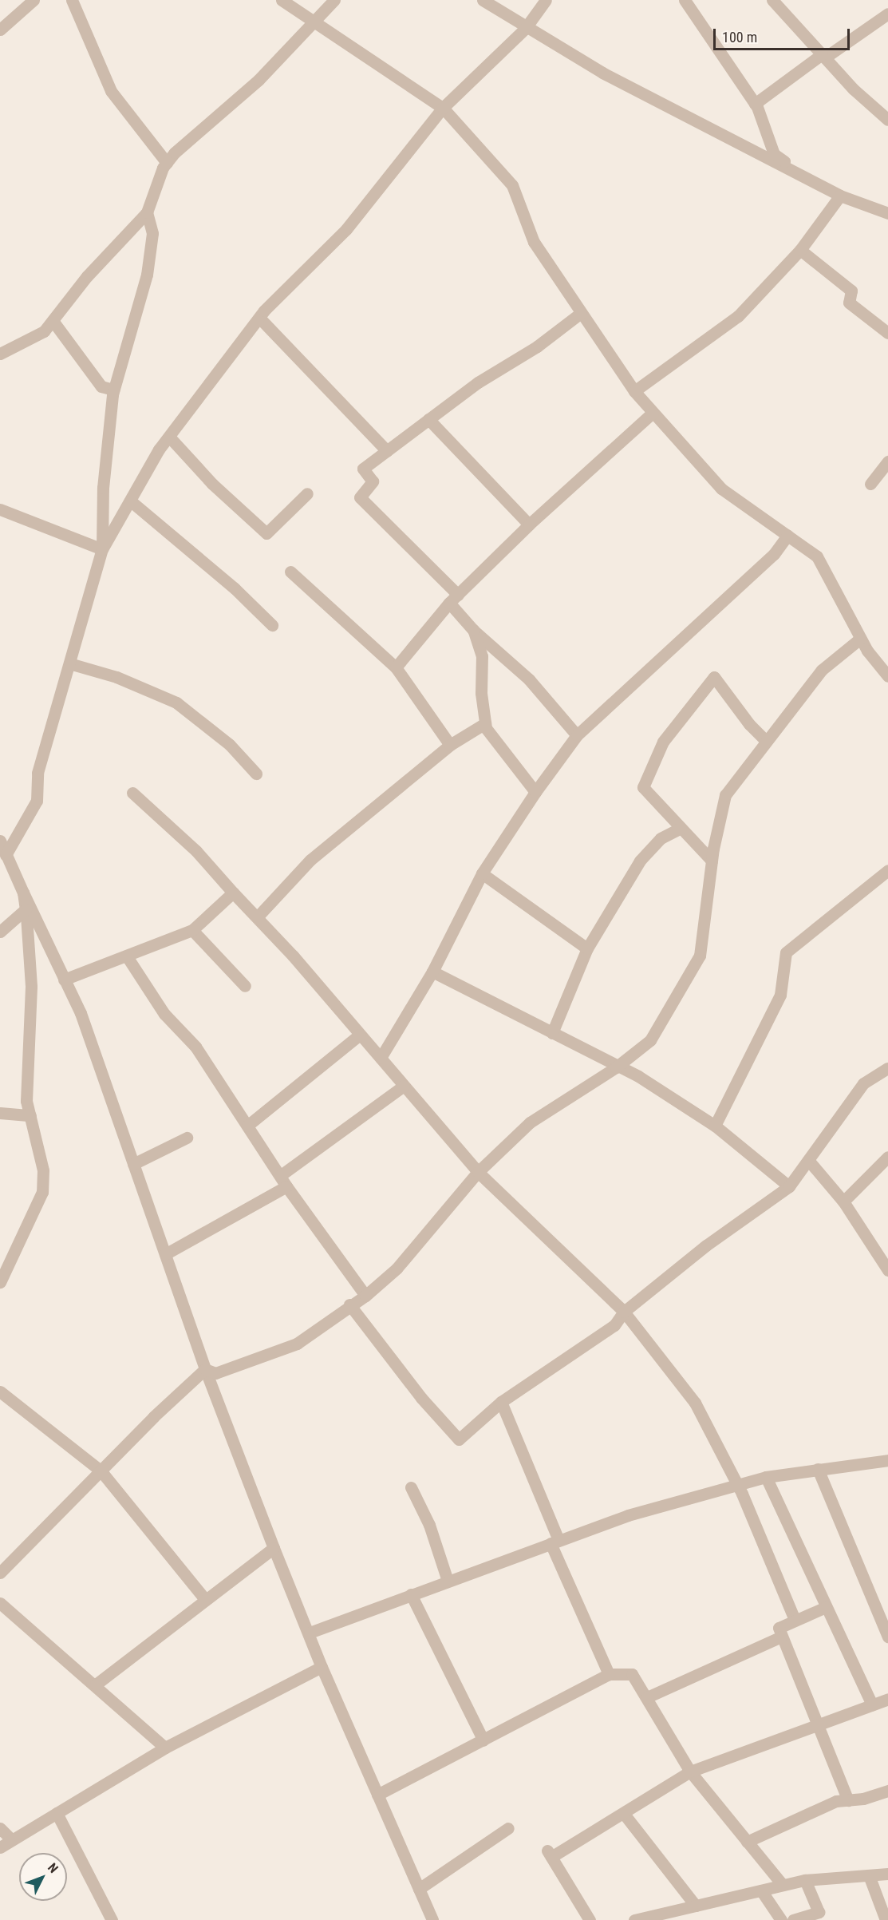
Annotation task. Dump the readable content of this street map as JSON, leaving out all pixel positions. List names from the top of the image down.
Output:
{
  "scale_bar": "100 m",
  "north": "top right"
}
